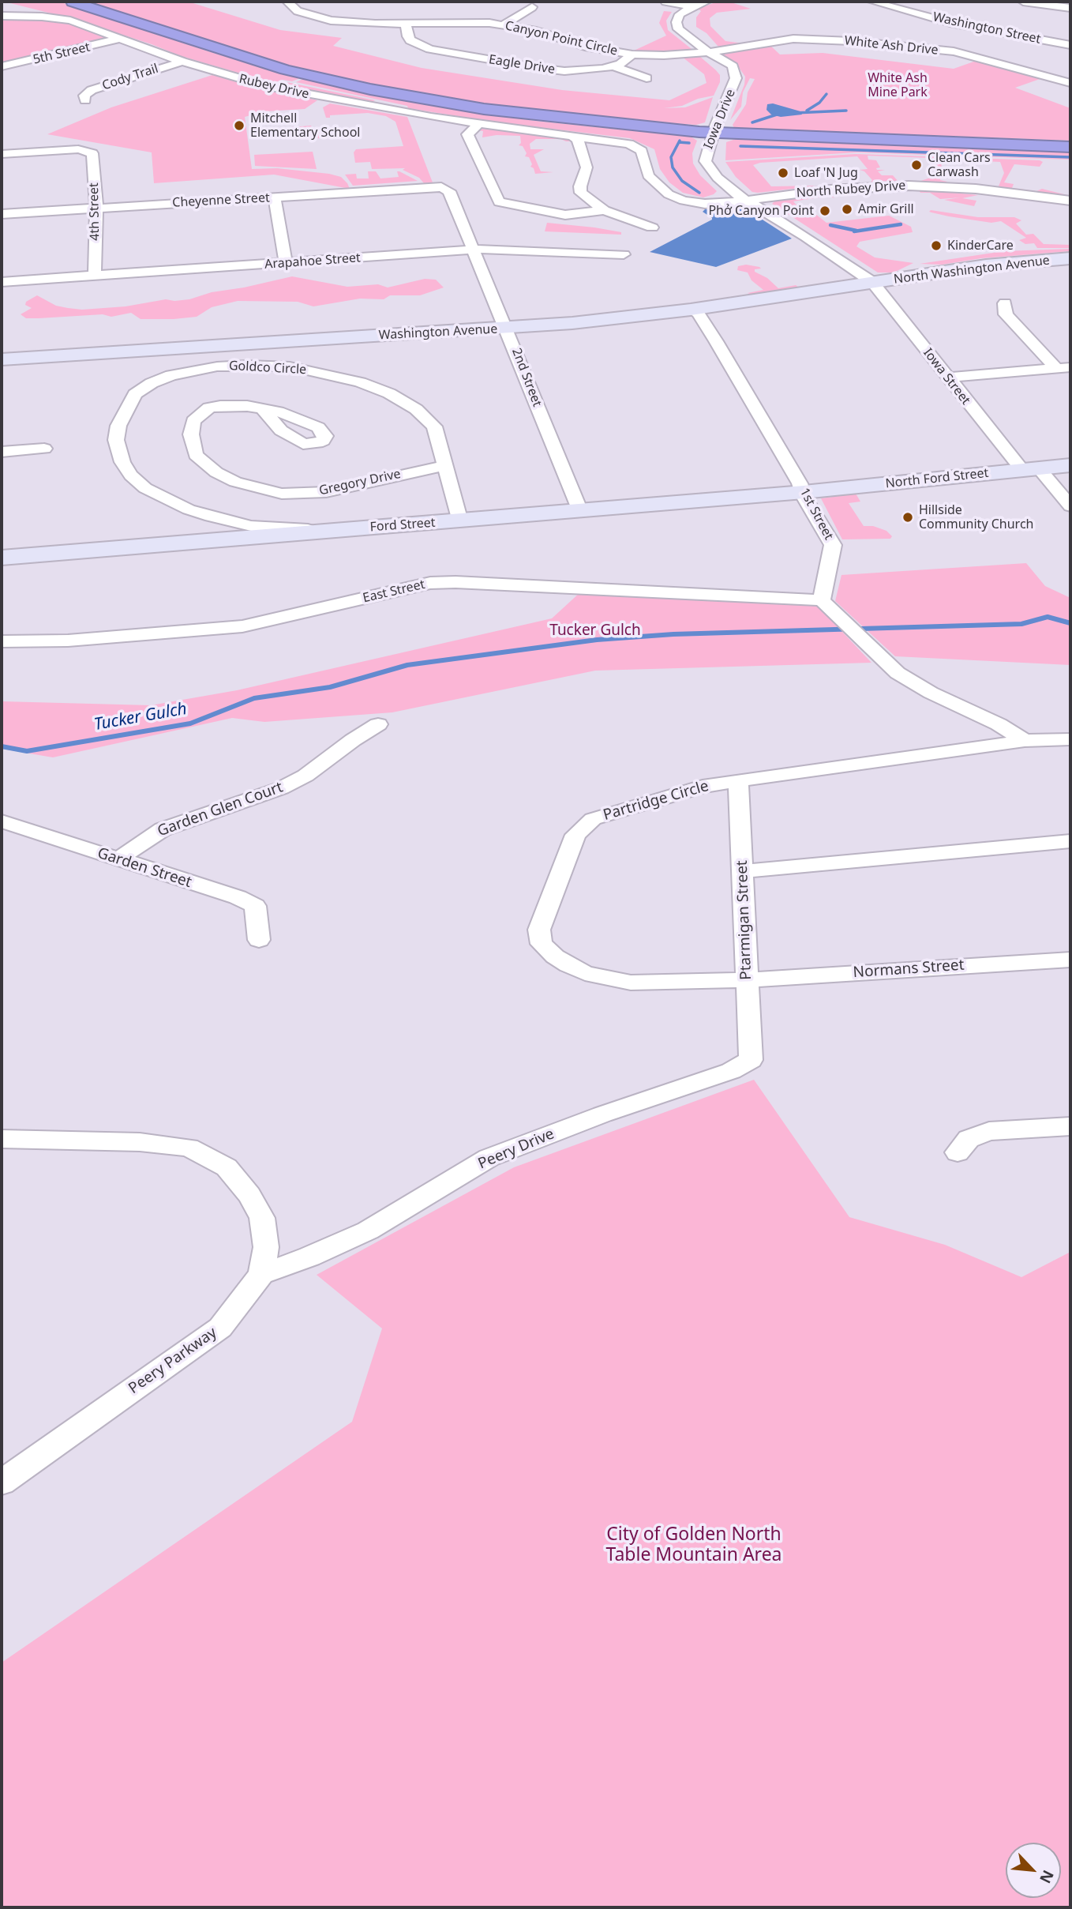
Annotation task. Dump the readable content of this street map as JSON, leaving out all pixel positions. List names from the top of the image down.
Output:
{
  "streets": {
    "street": [
      "Washington Street",
      "Canyon Point Circle",
      "White Ash Drive",
      "5th Street",
      "Eagle Drive",
      "Cody Trail",
      "Rubey Drive",
      "Iowa Drive",
      "North Rubey Drive",
      "Cheyenne Street",
      "4th Street",
      "Arapahoe Street",
      "North Washington Avenue",
      "Washington Avenue",
      "Goldco Circle",
      "Iowa Street",
      "2nd Street",
      "North Ford Street",
      "Gregory Drive",
      "1st Street",
      "Ford Street",
      "East Street",
      "Partridge Circle",
      "Garden Glen Court",
      "Garden Street",
      "Ptarmigan Street",
      "Normans Street",
      "Peery Drive",
      "Peery Parkway"
    ]
  },
  "crossings": [
    ["Canyon Point Circle", "White Ash Drive"],
    ["Canyon Point Circle", "Eagle Drive"],
    ["Canyon Point Circle", "Iowa Drive"],
    ["White Ash Drive", "Iowa Drive"],
    ["5th Street", "Rubey Drive"],
    ["Cody Trail", "Rubey Drive"],
    ["Rubey Drive", "North Rubey Drive"],
    ["Iowa Drive", "North Rubey Drive"],
    ["Iowa Drive", "North Washington Avenue"],
    ["Iowa Drive", "Washington Avenue"],
    ["Iowa Drive", "Iowa Street"],
    ["Cheyenne Street", "4th Street"],
    ["Cheyenne Street", "2nd Street"],
    ["4th Street", "Arapahoe Street"],
    ["Arapahoe Street", "2nd Street"],
    ["North Washington Avenue", "Washington Avenue"],
    ["North Washington Avenue", "Iowa Street"],
    ["Washington Avenue", "Iowa Street"],
    ["Washington Avenue", "2nd Street"],
    ["Washington Avenue", "1st Street"],
    ["Goldco Circle", "Gregory Drive"],
    ["Goldco Circle", "Ford Street"],
    ["Iowa Street", "North Ford Street"],
    ["2nd Street", "Ford Street"],
    ["North Ford Street", "1st Street"],
    ["North Ford Street", "Ford Street"],
    ["1st Street", "Ford Street"],
    ["1st Street", "East Street"],
    ["Partridge Circle", "Ptarmigan Street"],
    ["Partridge Circle", "Normans Street"],
    ["Garden Glen Court", "Garden Street"],
    ["Ptarmigan Street", "Normans Street"],
    ["Ptarmigan Street", "Peery Drive"],
    ["Peery Drive", "Peery Parkway"]
  ],
  "water": ["Tucker Gulch"],
  "parks": ["White Ash Mine Park", "Tucker Gulch", "City of Golden North Table Mountain Area"],
  "places": [
    "Mitchell Elementary School",
    "Clean Cars Carwash",
    "Loaf 'N Jug",
    "Amir Grill",
    "Phở Canyon Point",
    "KinderCare",
    "Hillside Community Church"
  ],
  "north": "bottom right"
}
